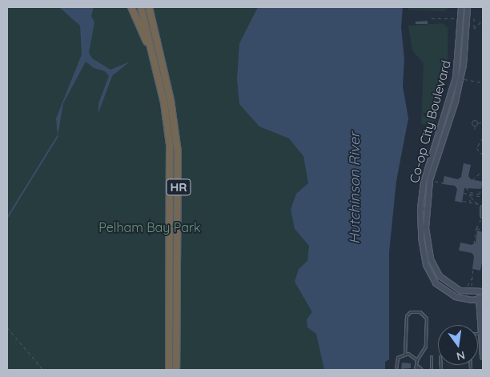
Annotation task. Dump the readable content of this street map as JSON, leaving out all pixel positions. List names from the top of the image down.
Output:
{
  "streets": {
    "highway": ["HR"],
    "main road": ["Co-op City Boulevard"]
  },
  "water": ["Hutchinson River"],
  "parks": ["Pelham Bay Park"],
  "north": "bottom"
}
